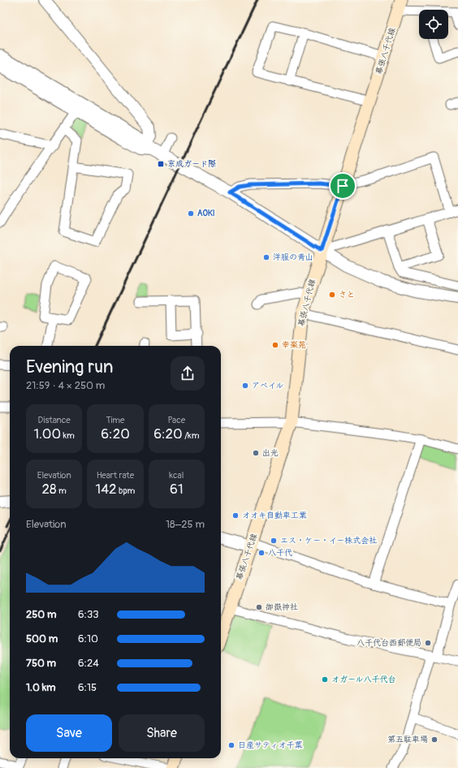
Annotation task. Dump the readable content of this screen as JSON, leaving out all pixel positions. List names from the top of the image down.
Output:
{
  "streets": {
    "main road": ["幕張八千代線"]
  },
  "places": {
    "transit": ["京成ガード際"],
    "other": [
      "AOKI",
      "洋服の青山",
      "さと",
      "幸楽苑",
      "アベイル",
      "出光",
      "オオキ自動車工業",
      "エス・ケー・イー株式会社",
      "八千代",
      "御嶽神社",
      "八千代台西郵便局",
      "オガール八千代台",
      "第五駐車場",
      "日産サティオ千葉"
    ]
  },
  "page": {
    "heading": ["Evening run", "21:59 · 4 × 250 m"],
    "stats": [
      ["Distance", "1.00 km"],
      ["Time", "6:20"],
      ["Pace", "6:20 /km"],
      ["Elevation", "28 m"],
      ["Heart rate", "142 bpm"],
      ["kcal", "61"]
    ],
    "chart": ["Elevation", "18–25 m"],
    "list": [
      {
        "name": "250 m",
        "note": "6:33"
      },
      {
        "name": "500 m",
        "note": "6:10"
      },
      {
        "name": "750 m",
        "note": "6:24"
      },
      {
        "name": "1.0 km",
        "note": "6:15"
      }
    ],
    "buttons": ["Save", "Share"]
  }
}
